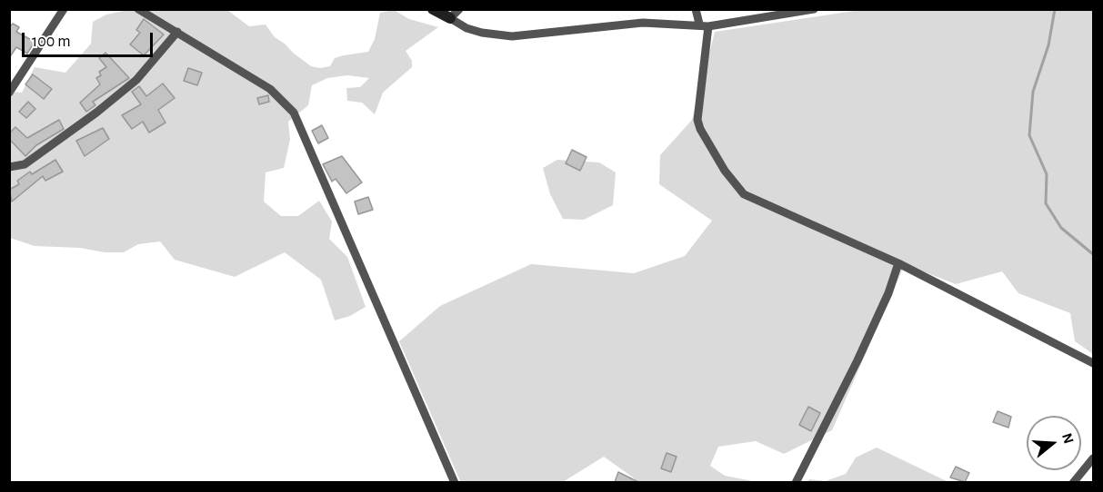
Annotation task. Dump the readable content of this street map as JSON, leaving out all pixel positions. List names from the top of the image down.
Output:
{
  "scale_bar": "100 m",
  "north": "right"
}
